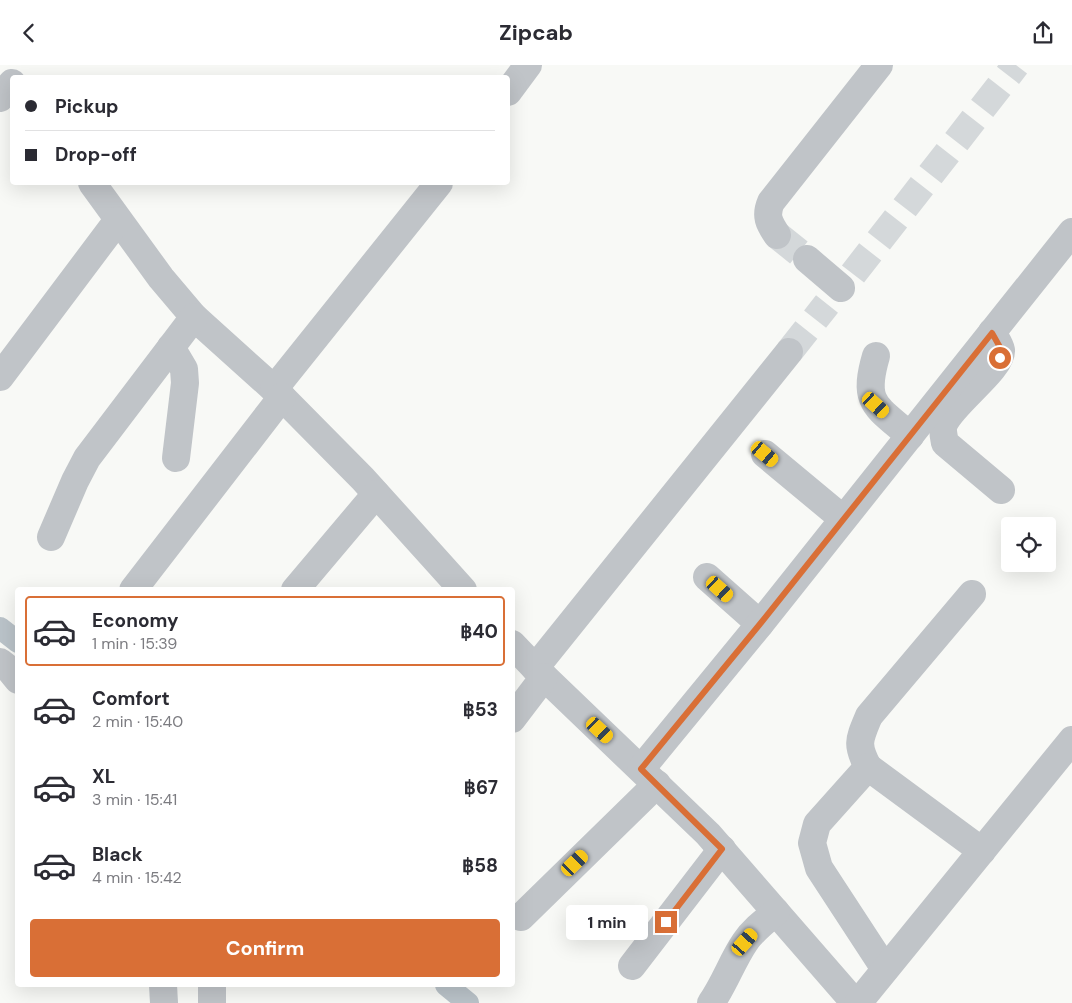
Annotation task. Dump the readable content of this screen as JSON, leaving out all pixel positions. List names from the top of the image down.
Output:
{
  "page": {
    "header": "Zipcab",
    "banner": ["Pickup", "Drop-off"],
    "list": [
      {
        "name": "Economy",
        "note": "1 min · 15:39",
        "value": "฿40"
      },
      {
        "name": "Comfort",
        "note": "2 min · 15:40",
        "value": "฿53"
      },
      {
        "name": "XL",
        "note": "3 min · 15:41",
        "value": "฿67"
      },
      {
        "name": "Black",
        "note": "4 min · 15:42",
        "value": "฿58"
      }
    ],
    "bubble": "1 min",
    "buttons": "Confirm"
  }
}
